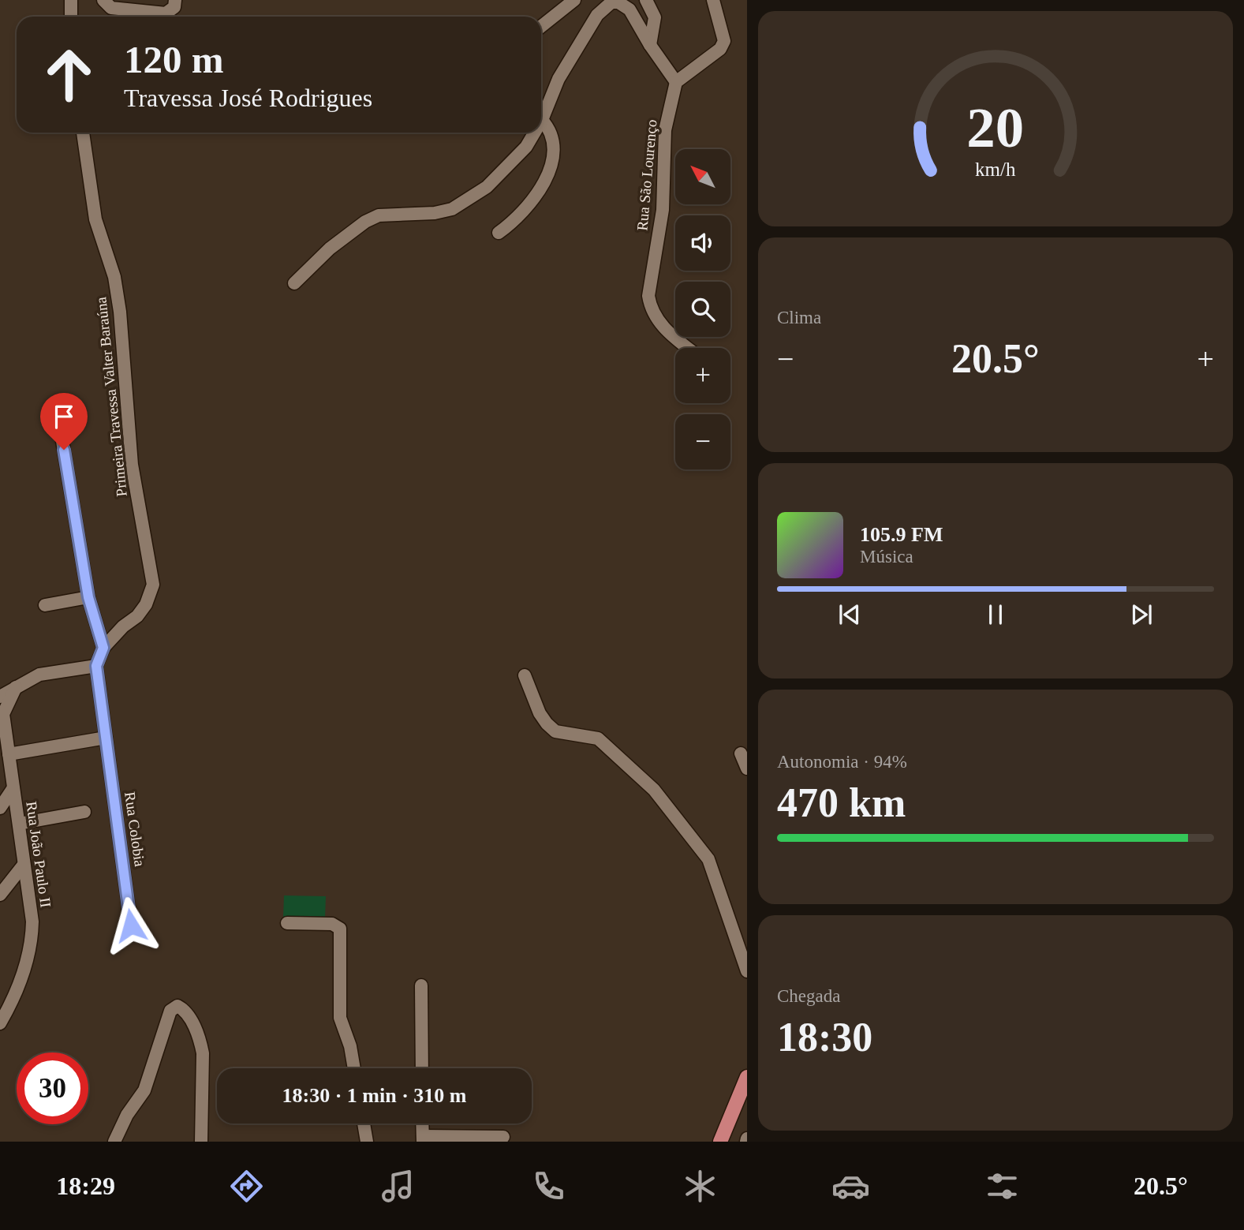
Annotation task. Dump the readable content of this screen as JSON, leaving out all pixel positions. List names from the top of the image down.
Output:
{
  "streets": {
    "street": [
      "Rua São Lourenço",
      "Primeira Travessa Valter Baraúna",
      "Rua Colobia",
      "Rua João Paulo II"
    ]
  },
  "north": "top left",
  "page": {
    "turn": ["120 m", "Travessa José Rodrigues"],
    "map_buttons": ["+", "−"],
    "tile": [
      "Clima",
      ["Autonomia · 94%", "470 km"],
      ["Chegada", "18:30"]
    ],
    "heat": ["−", "20.5°", "+"],
    "song": ["105.9 FM", "Música"],
    "limit": "30",
    "trip": "18:30 · 1 min · 310 m",
    "tabs": ["18:29", "20.5°"],
    "gauge": ["20", "km/h"]
  }
}
